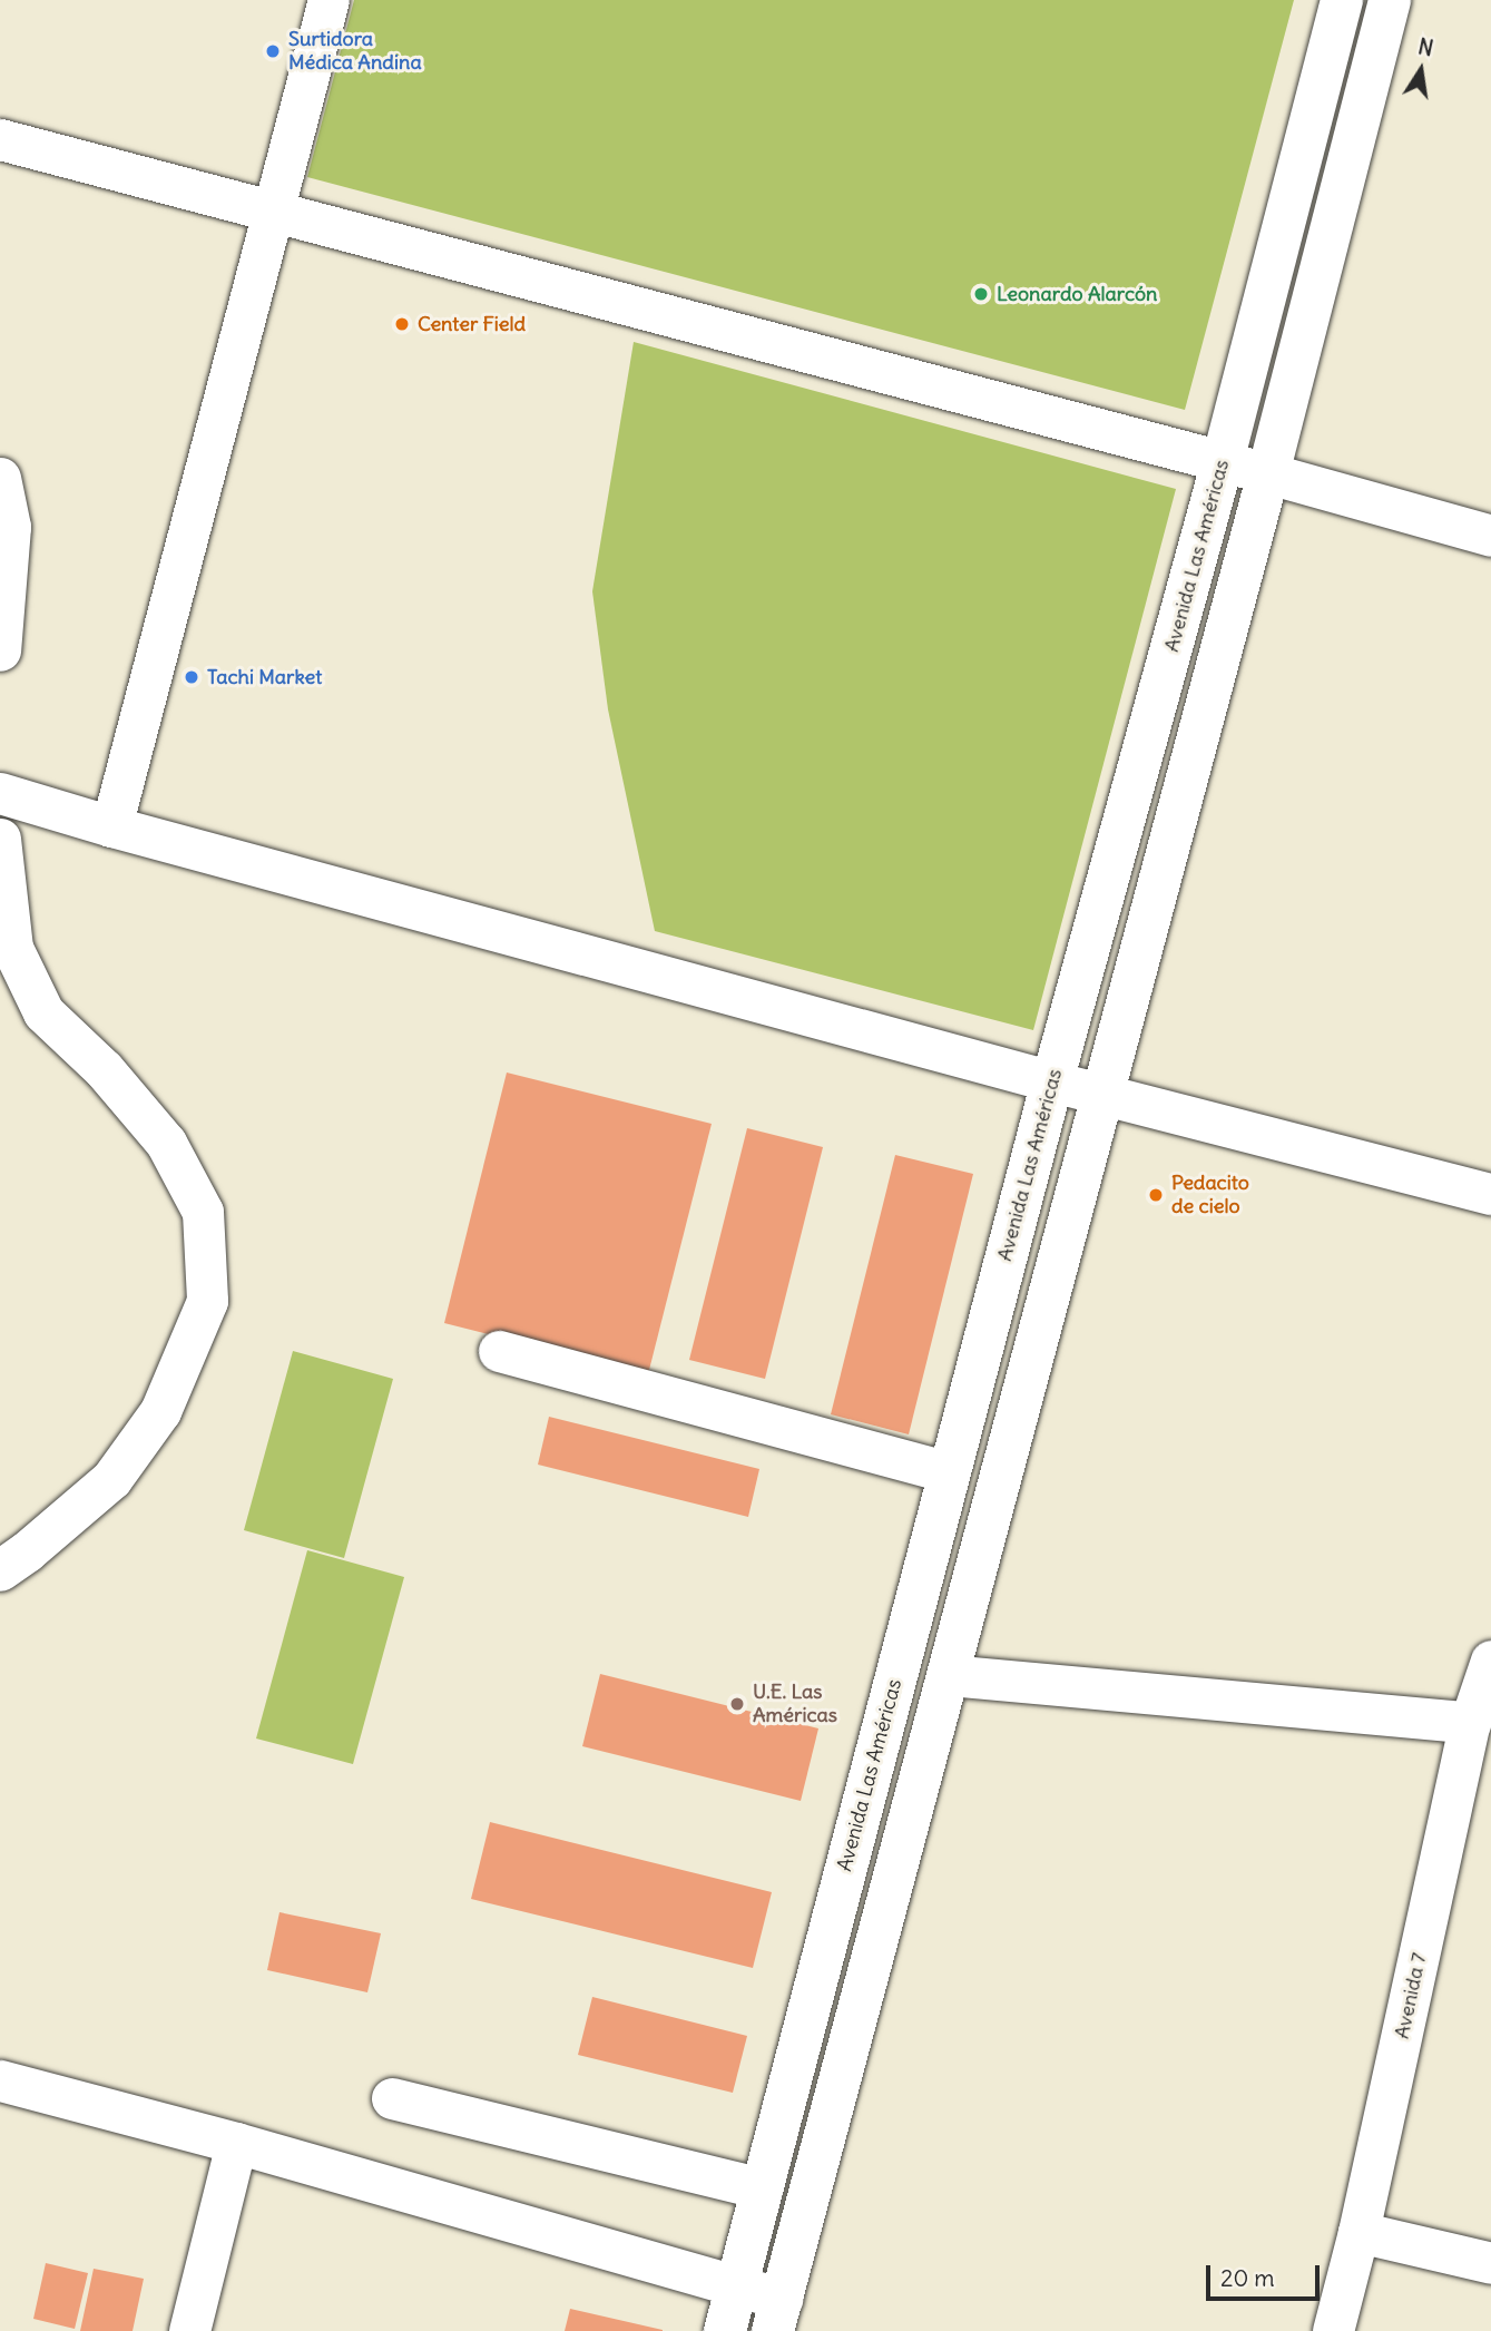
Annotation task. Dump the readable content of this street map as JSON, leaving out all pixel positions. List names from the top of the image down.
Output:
{
  "streets": {
    "main road": ["Avenida Las Américas"],
    "street": ["Avenida 7"]
  },
  "places": [
    "Surtidora Médica Andina",
    "Leonardo Alarcón",
    "Center Field",
    "Tachi Market",
    "Pedacito de cielo",
    "U.E. Las Américas"
  ],
  "scale_bar": "20 m",
  "north": "top"
}
